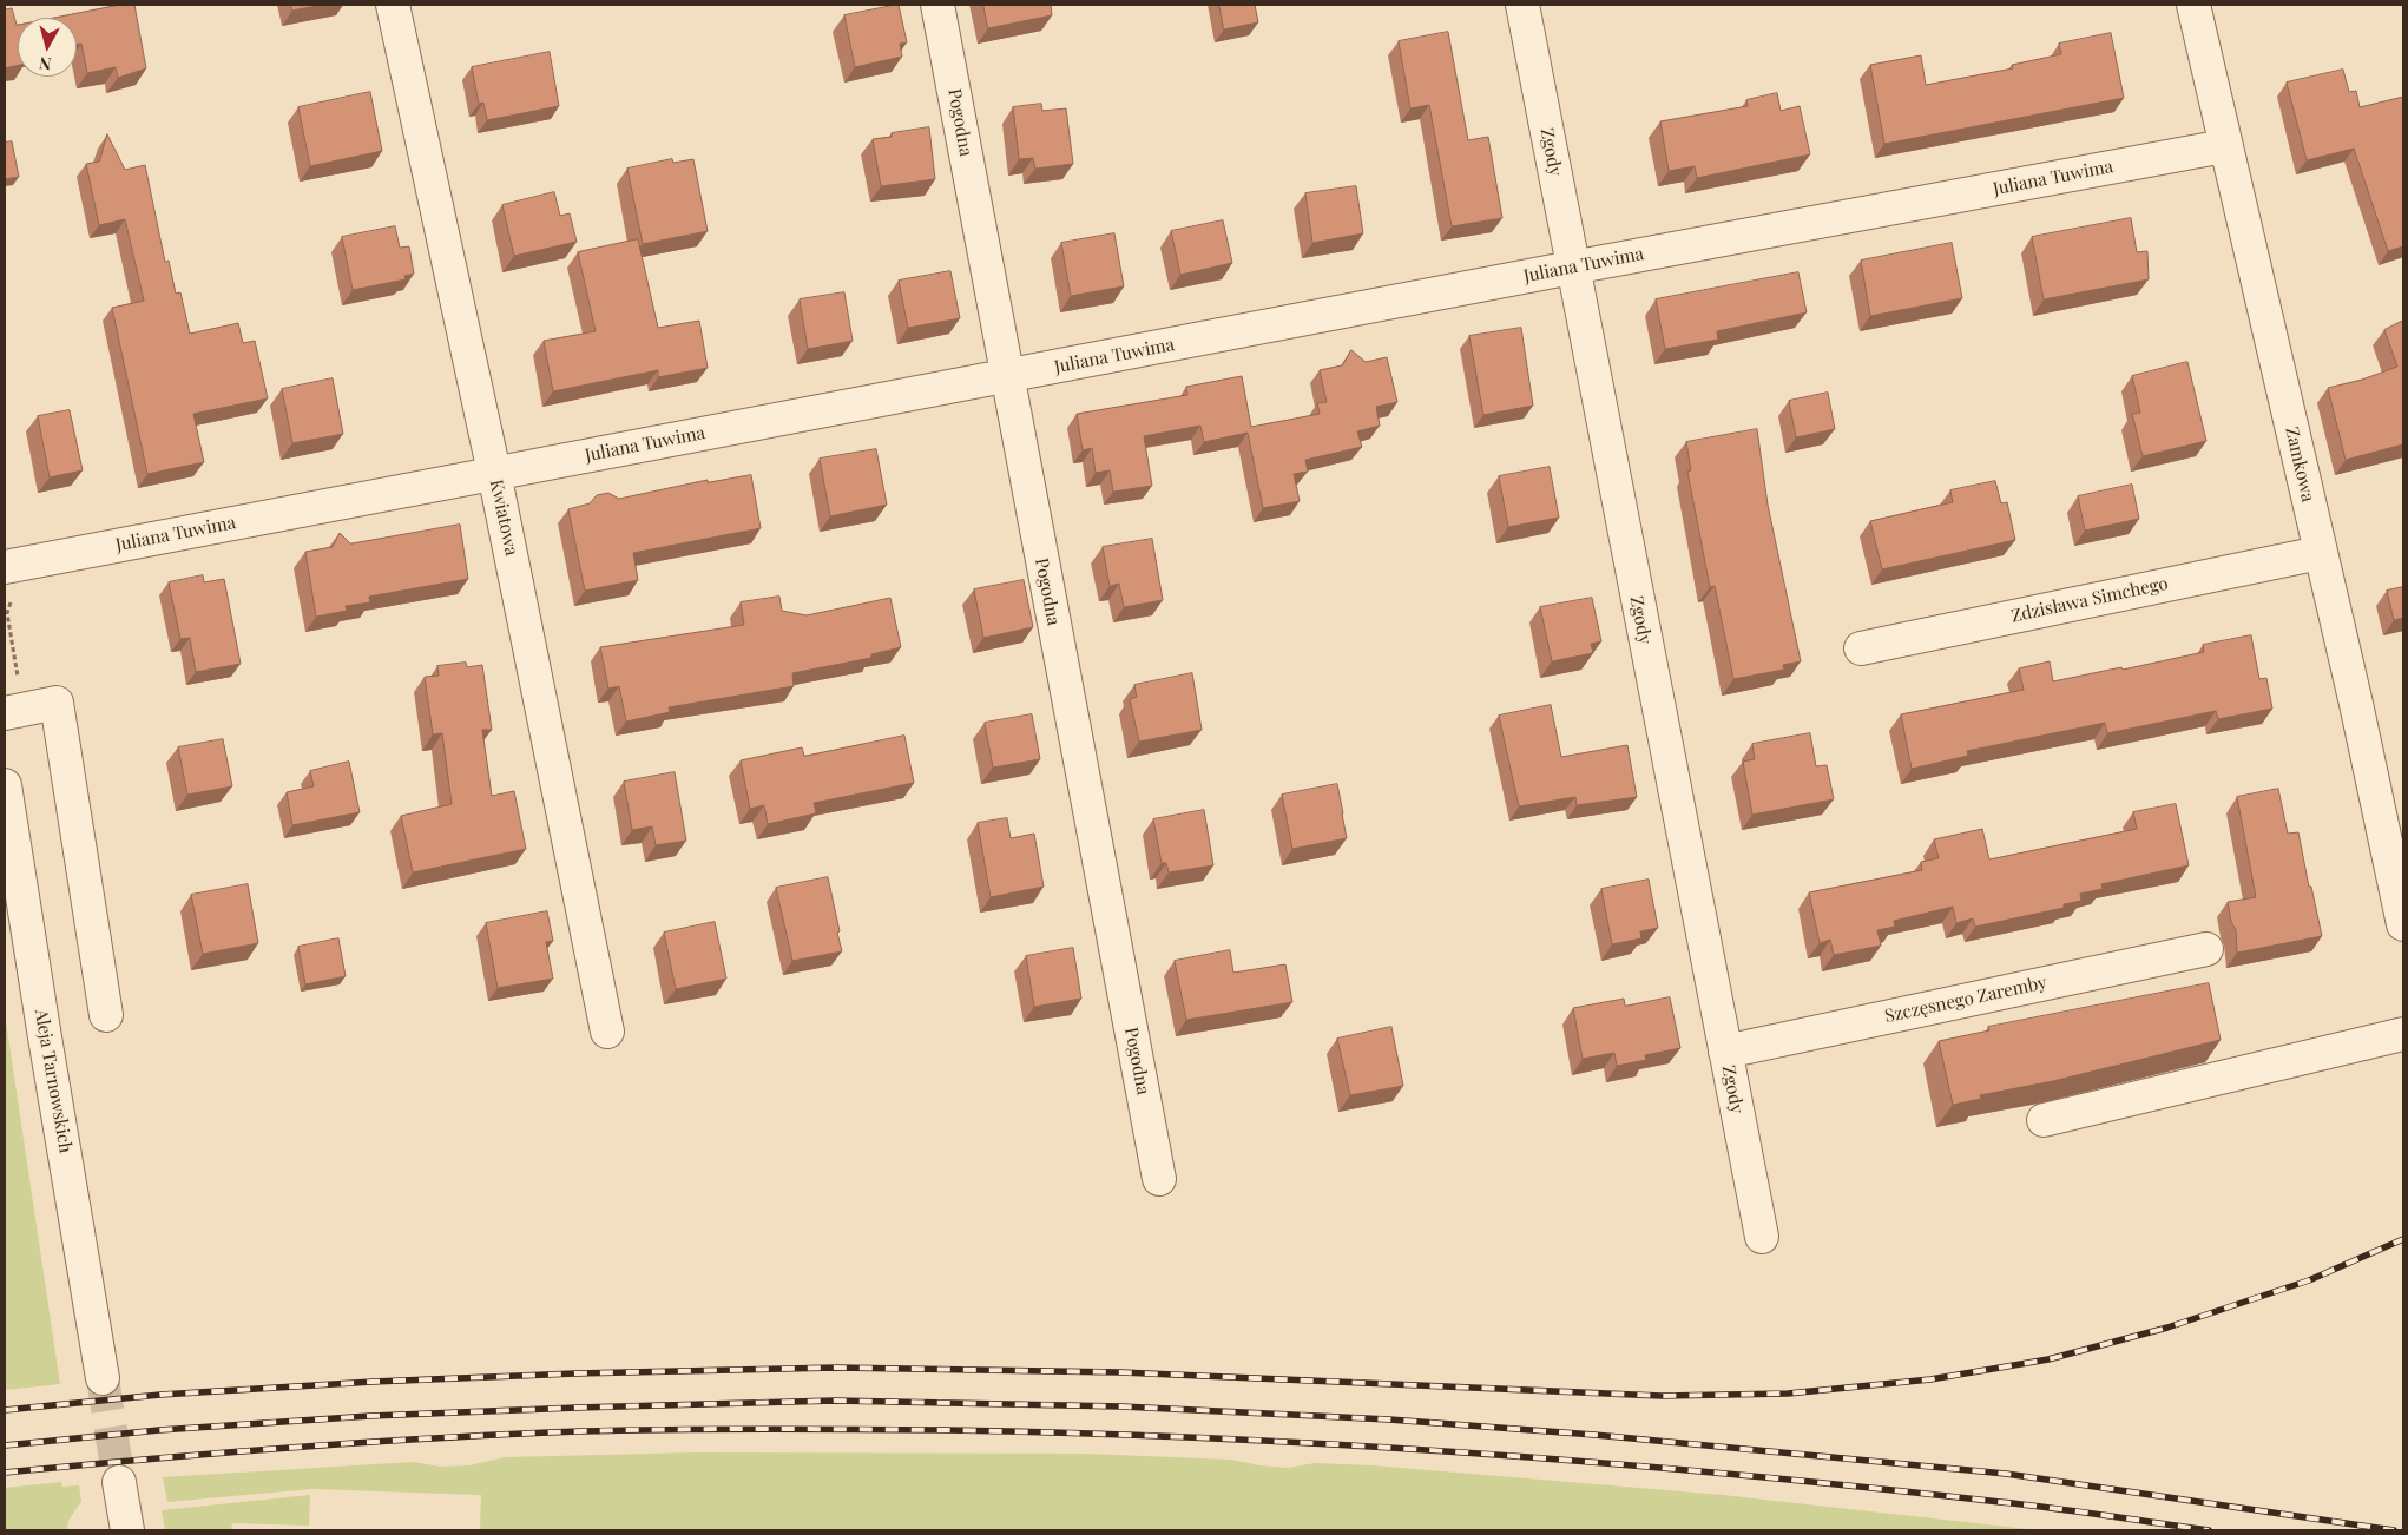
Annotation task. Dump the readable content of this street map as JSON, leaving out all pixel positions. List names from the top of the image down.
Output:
{
  "streets": {
    "street": [
      "Pogodna",
      "Zgody",
      "Juliana Tuwima",
      "Zamkowa",
      "Kwiatowa",
      "Zdzisława Simchego",
      "Szczęsnego Zaremby",
      "Aleja Tarnowskich"
    ]
  },
  "crossings": [
    ["Pogodna", "Juliana Tuwima"],
    ["Zgody", "Juliana Tuwima"],
    ["Zgody", "Szczęsnego Zaremby"],
    ["Juliana Tuwima", "Zamkowa"],
    ["Juliana Tuwima", "Kwiatowa"],
    ["Zamkowa", "Zdzisława Simchego"]
  ],
  "north": "bottom"
}
